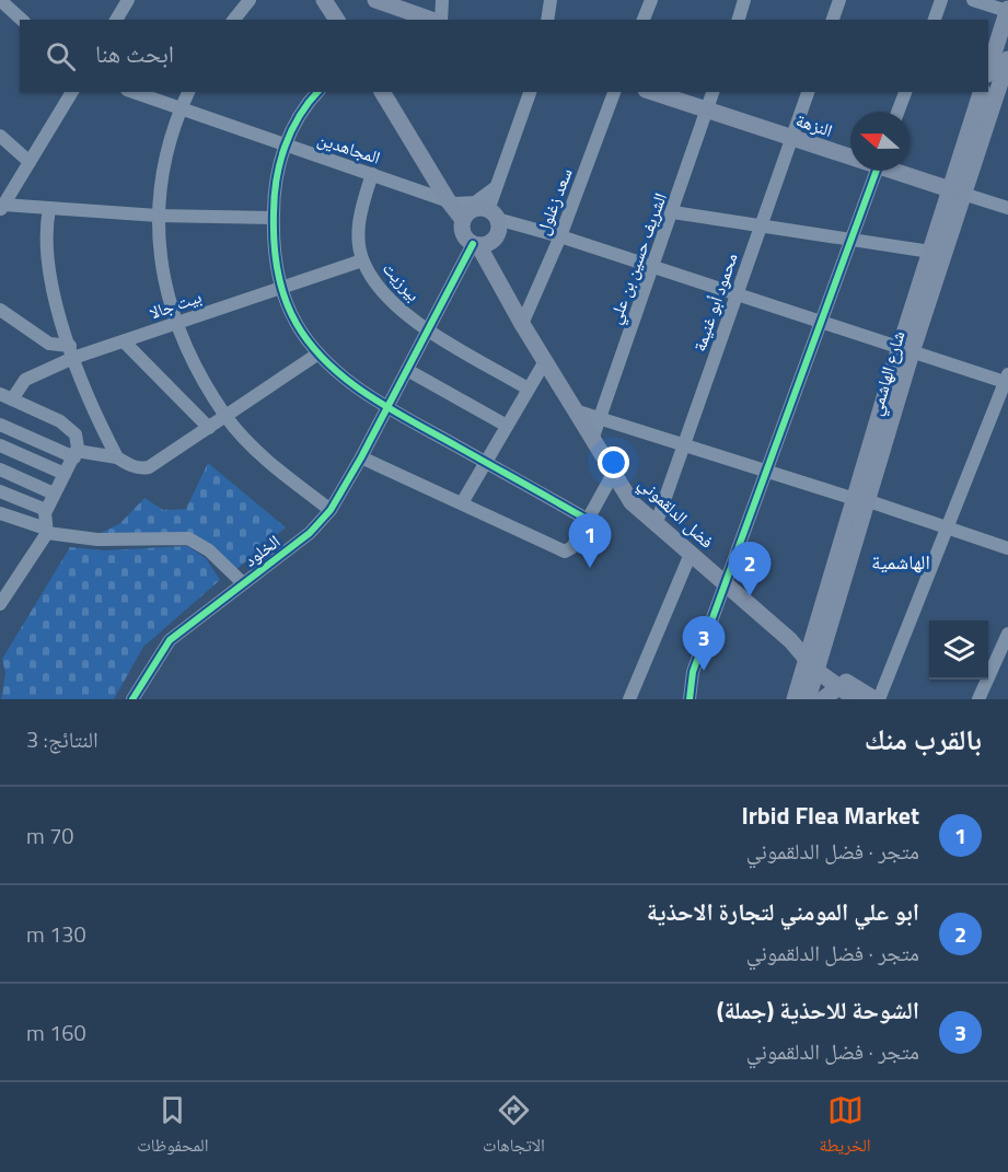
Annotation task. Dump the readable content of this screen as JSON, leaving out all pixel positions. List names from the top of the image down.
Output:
{
  "streets": {
    "main road": ["النزهة", "شارع الهاشمي", "فضل الدلقموني"],
    "street": [
      "المجاهدين",
      "سعد زغلول",
      "الشريف حسين بن علي",
      "بيرزيت",
      "محمود أبو غنيمة",
      "بيت جالا",
      "الخلود"
    ]
  },
  "crossings": [
    ["النزهة", "الشريف حسين بن علي"],
    ["النزهة", "محمود أبو غنيمة"],
    ["النزهة", "شارع الهاشمي"],
    ["المجاهدين", "بيرزيت"],
    ["سعد زغلول", "فضل الدلقموني"],
    ["الشريف حسين بن علي", "فضل الدلقموني"],
    ["بيرزيت", "بيت جالا"],
    ["بيرزيت", "الخلود"],
    ["محمود أبو غنيمة", "فضل الدلقموني"],
    ["شارع الهاشمي", "فضل الدلقموني"],
    ["فضل الدلقموني", "الخلود"]
  ],
  "districts": ["الهاشمية"],
  "north": "left",
  "page": {
    "search": "ابحث هنا",
    "pins": ["1", "2", "3"],
    "heading": ["بالقرب منك", "النتائج: 3"],
    "list": [
      {
        "mark": "1",
        "name": "Irbid Flea Market",
        "note": "متجر · فضل الدلقموني",
        "value": "70 m"
      },
      {
        "mark": "2",
        "name": "ابو علي المومني لتجارة الاحذية",
        "note": "متجر · فضل الدلقموني",
        "value": "130 m"
      },
      {
        "mark": "3",
        "name": "الشوحة للاحذية (جملة)",
        "note": "متجر · فضل الدلقموني",
        "value": "160 m"
      }
    ],
    "nav": ["الخريطة", "الاتجاهات", "المحفوظات"]
  }
}
